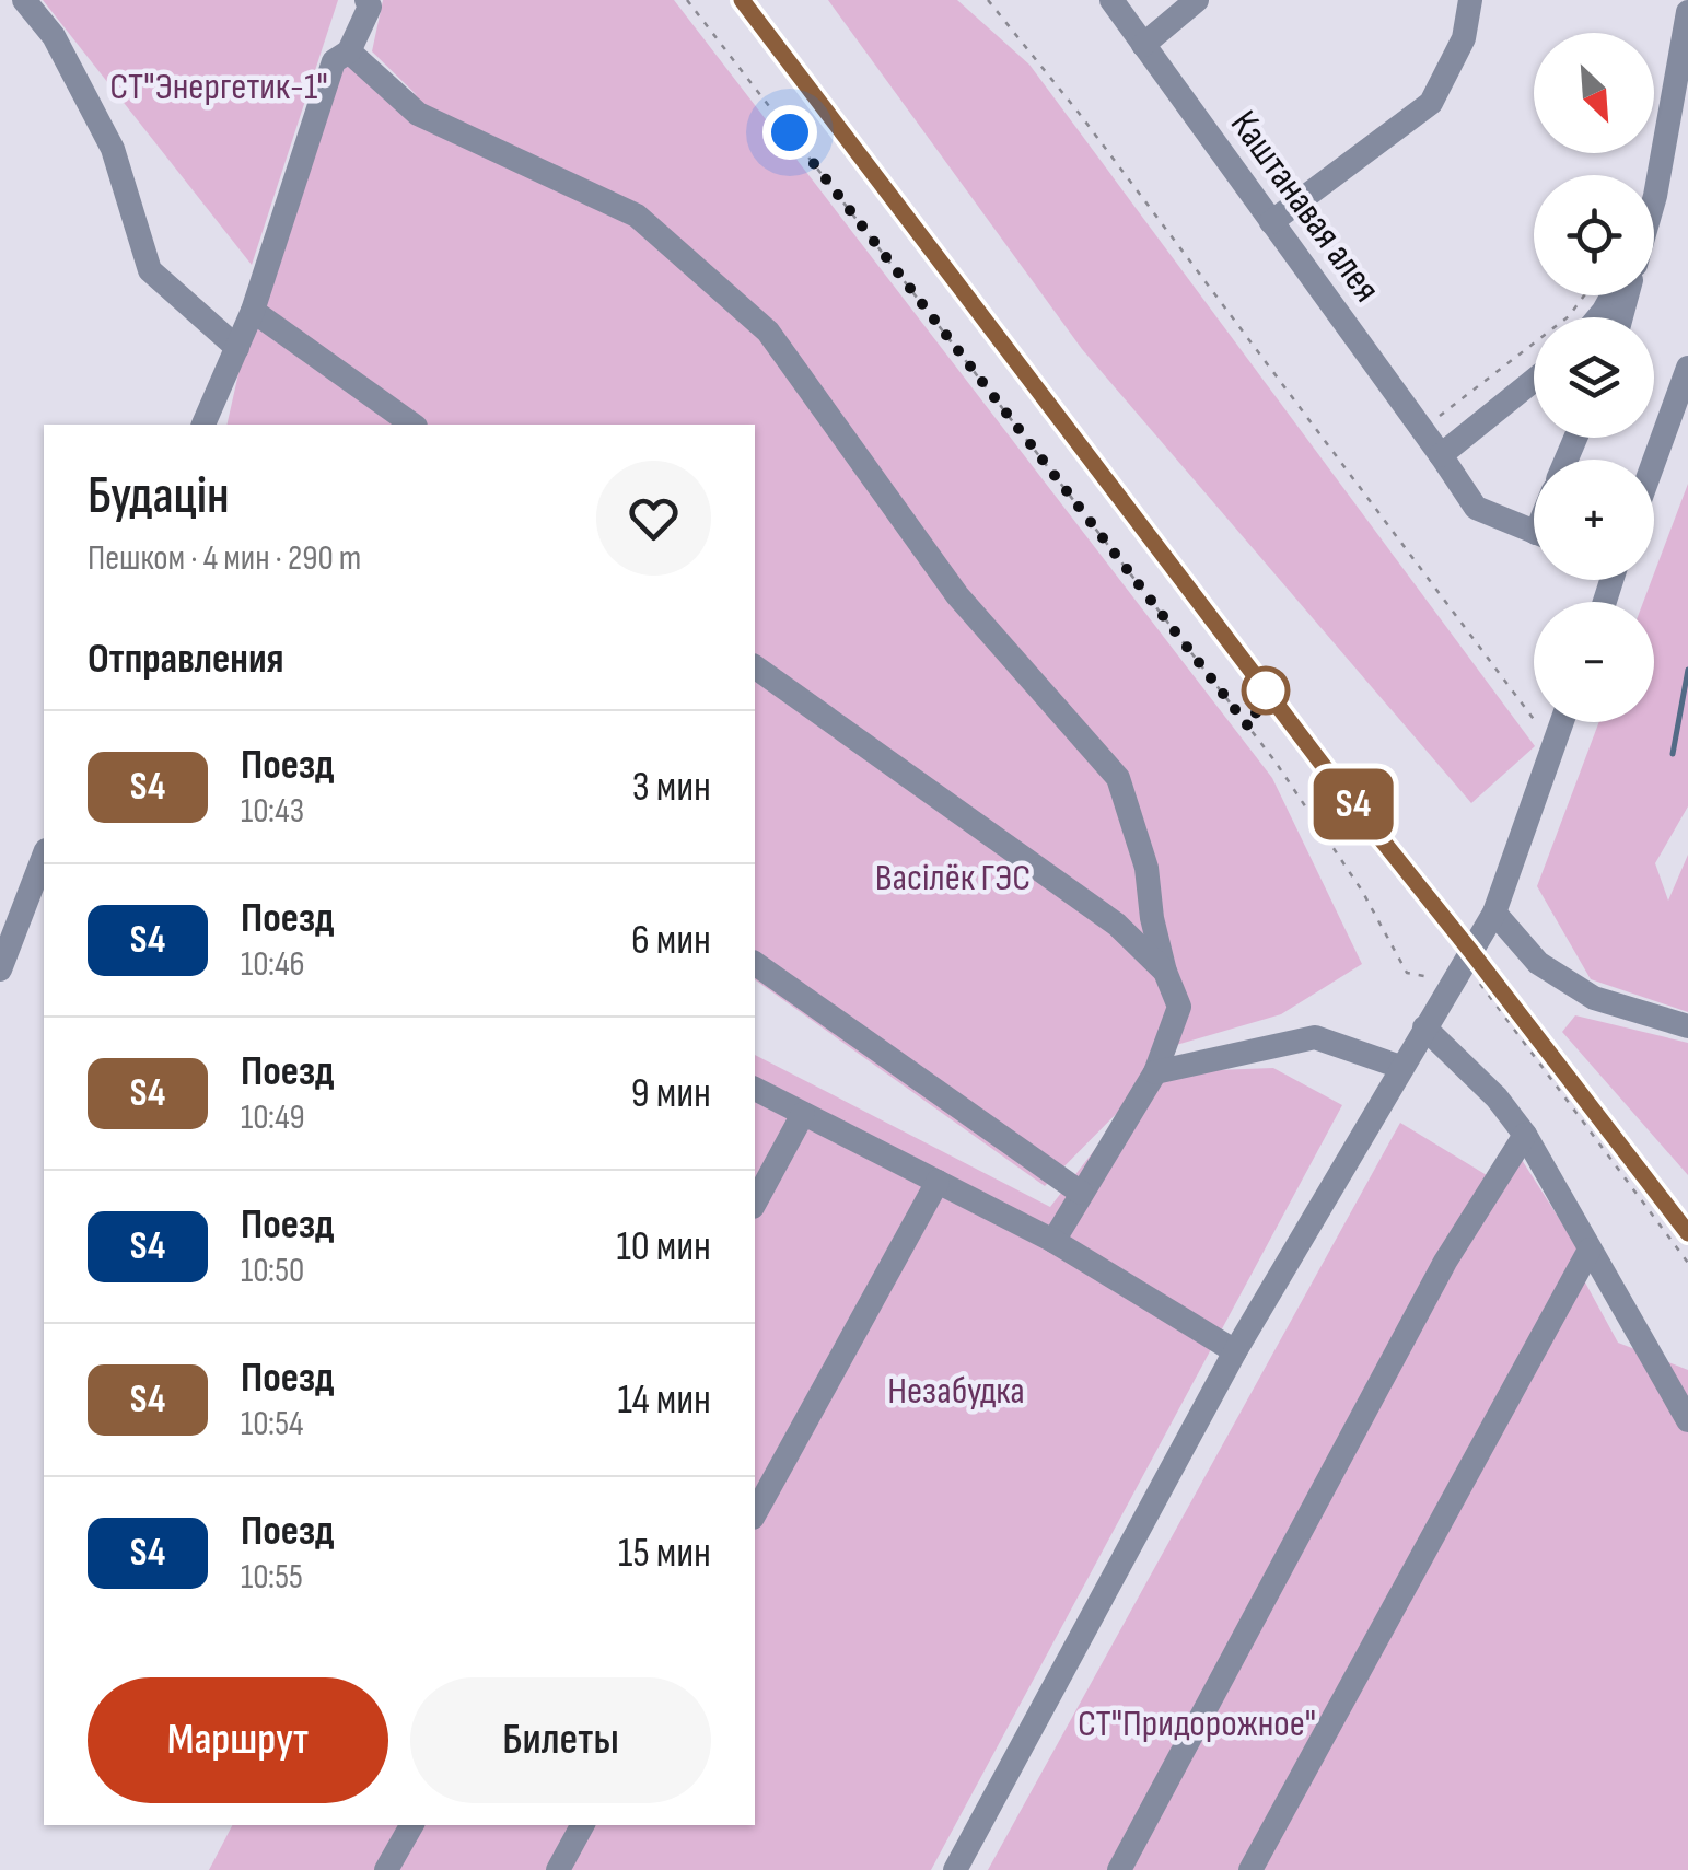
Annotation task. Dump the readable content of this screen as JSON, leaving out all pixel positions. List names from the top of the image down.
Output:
{
  "streets": {
    "street": ["Каштанавая алея"]
  },
  "parks": [
    "СТ\"Энергетик-1\"",
    "Васілёк ГЭС",
    "Незабудка",
    "СТ\"Придорожное\""
  ],
  "north": "bottom right",
  "page": {
    "on_map": "S4",
    "map_buttons": ["+", "−"],
    "heading": [
      ["Будацін", "Пешком · 4 мин · 290 m"],
      "Отправления"
    ],
    "list": [
      {
        "mark": "S4",
        "name": "Поезд",
        "note": "10:43",
        "value": "3 мин"
      },
      {
        "mark": "S4",
        "name": "Поезд",
        "note": "10:46",
        "value": "6 мин"
      },
      {
        "mark": "S4",
        "name": "Поезд",
        "note": "10:49",
        "value": "9 мин"
      },
      {
        "mark": "S4",
        "name": "Поезд",
        "note": "10:50",
        "value": "10 мин"
      },
      {
        "mark": "S4",
        "name": "Поезд",
        "note": "10:54",
        "value": "14 мин"
      },
      {
        "mark": "S4",
        "name": "Поезд",
        "note": "10:55",
        "value": "15 мин"
      }
    ],
    "buttons": ["Маршрут", "Билеты"]
  }
}
